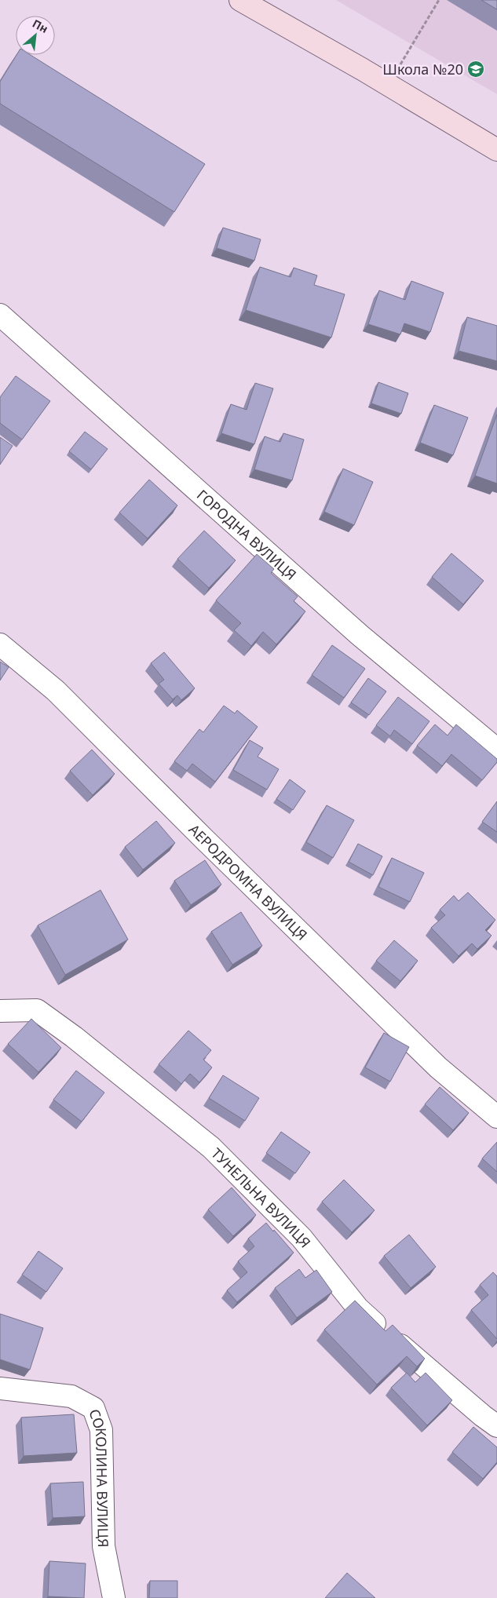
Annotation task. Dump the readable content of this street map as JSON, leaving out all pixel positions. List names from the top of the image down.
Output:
{
  "streets": {
    "street": [
      "ГОРОДНА ВУЛИЦЯ",
      "АЕРОДРОМНА ВУЛИЦЯ",
      "ТУНЕЛЬНА ВУЛИЦЯ",
      "СОКОЛИНА ВУЛИЦЯ"
    ]
  },
  "places": {
    "school or university": ["Школа №20"]
  },
  "north": "top right"
}
